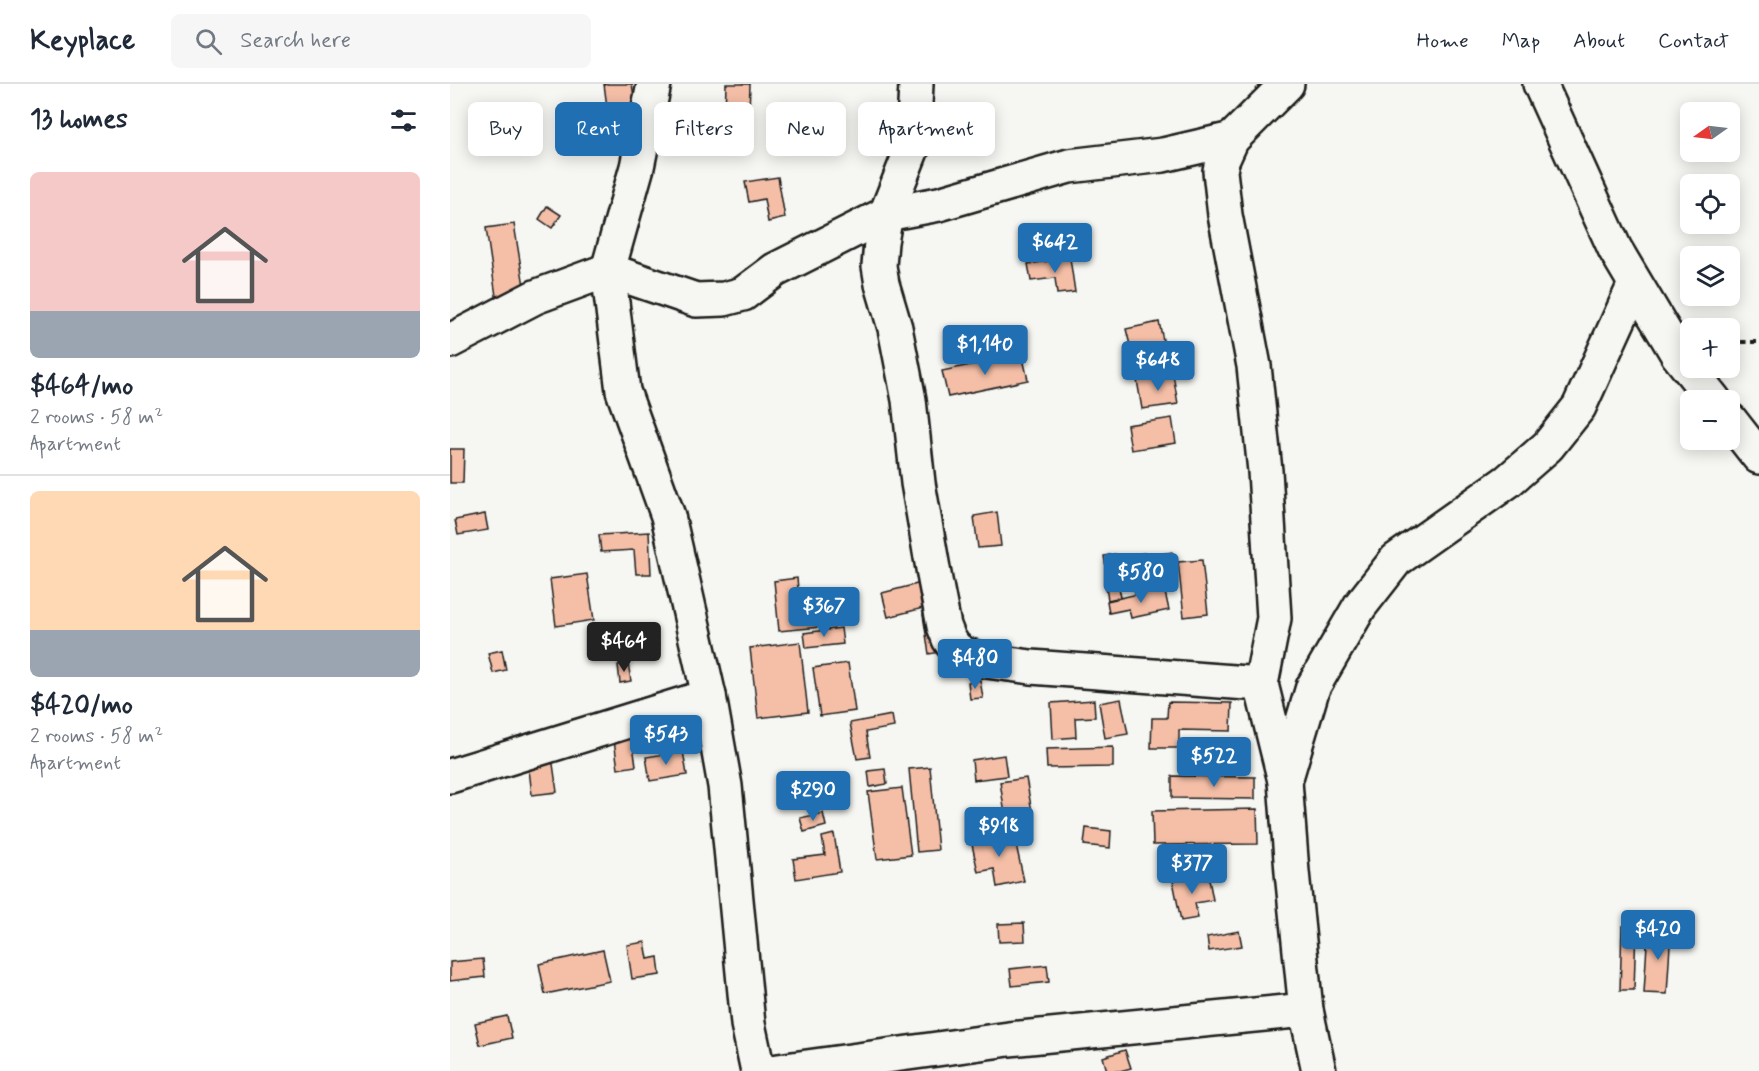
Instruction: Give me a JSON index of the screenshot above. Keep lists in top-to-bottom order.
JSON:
{
  "north": "left",
  "page": {
    "header": "Keyplace",
    "search": "Search here",
    "nav": [
      "Home",
      "Map",
      "About",
      "Contact"
    ],
    "heading": "13 homes",
    "map_buttons": ["+", "−"],
    "chip": [
      "Buy",
      "Rent",
      "Filters",
      "New",
      "Apartment"
    ],
    "list": [
      {
        "name": "$464/mo",
        "note": "2 rooms · 58 m² · Apartment"
      },
      {
        "name": "$420/mo",
        "note": "2 rooms · 58 m² · Apartment"
      }
    ],
    "price": [
      "$642",
      "$1,140",
      "$648",
      "$580",
      "$367",
      "$464",
      "$480",
      "$543",
      "$522",
      "$290",
      "$918",
      "$377",
      "$420"
    ]
  }
}
